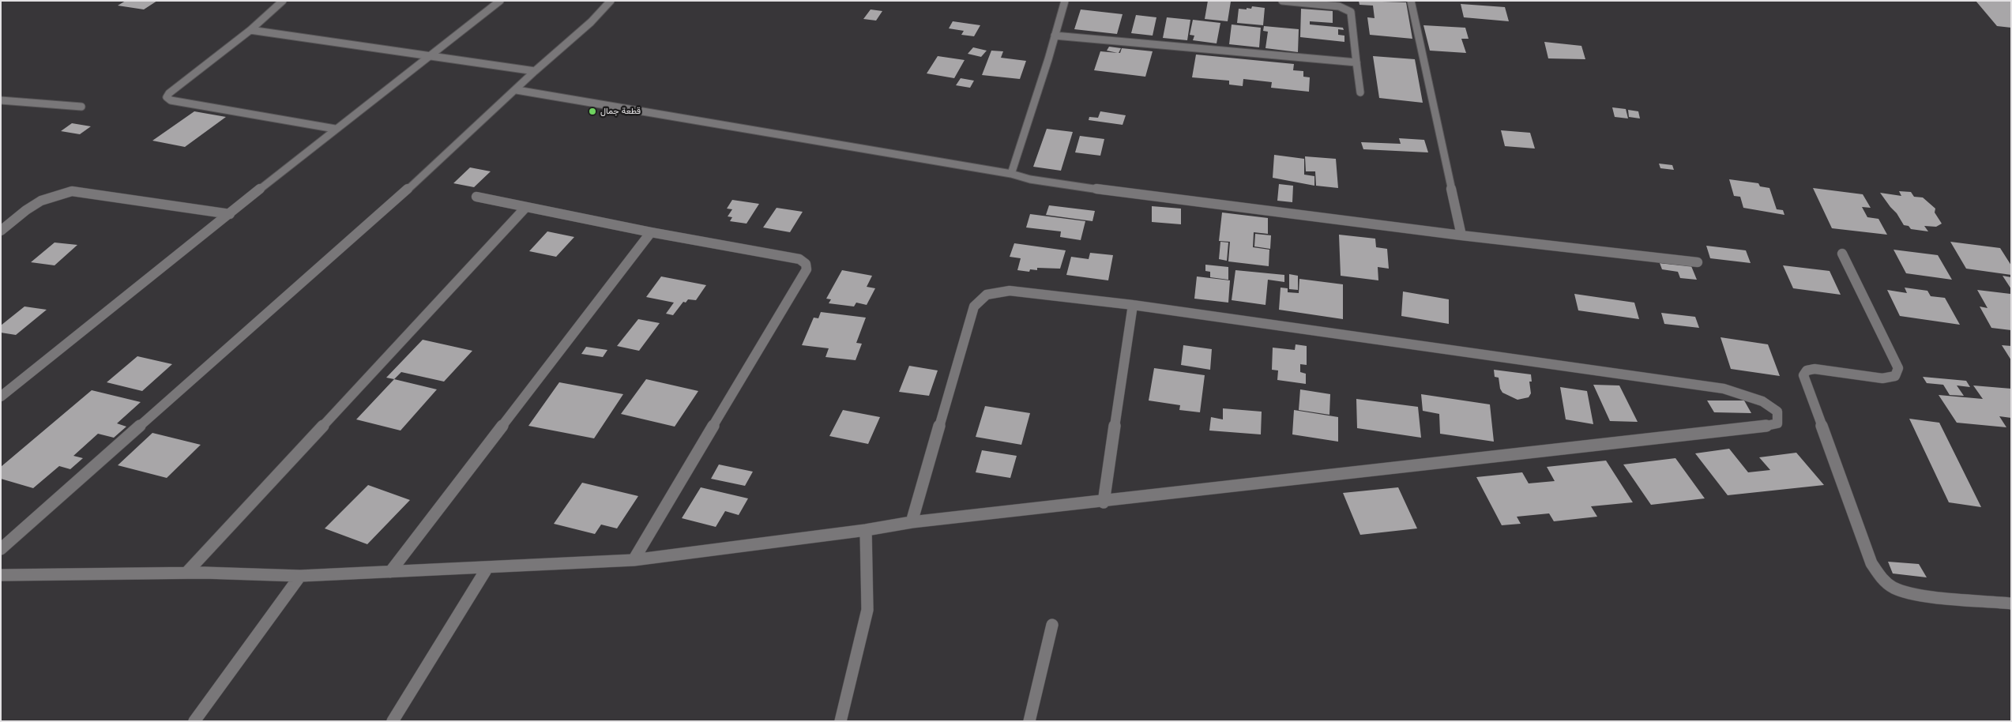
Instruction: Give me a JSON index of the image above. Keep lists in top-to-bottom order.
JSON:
{
  "places": ["قطعة جمال"]
}
